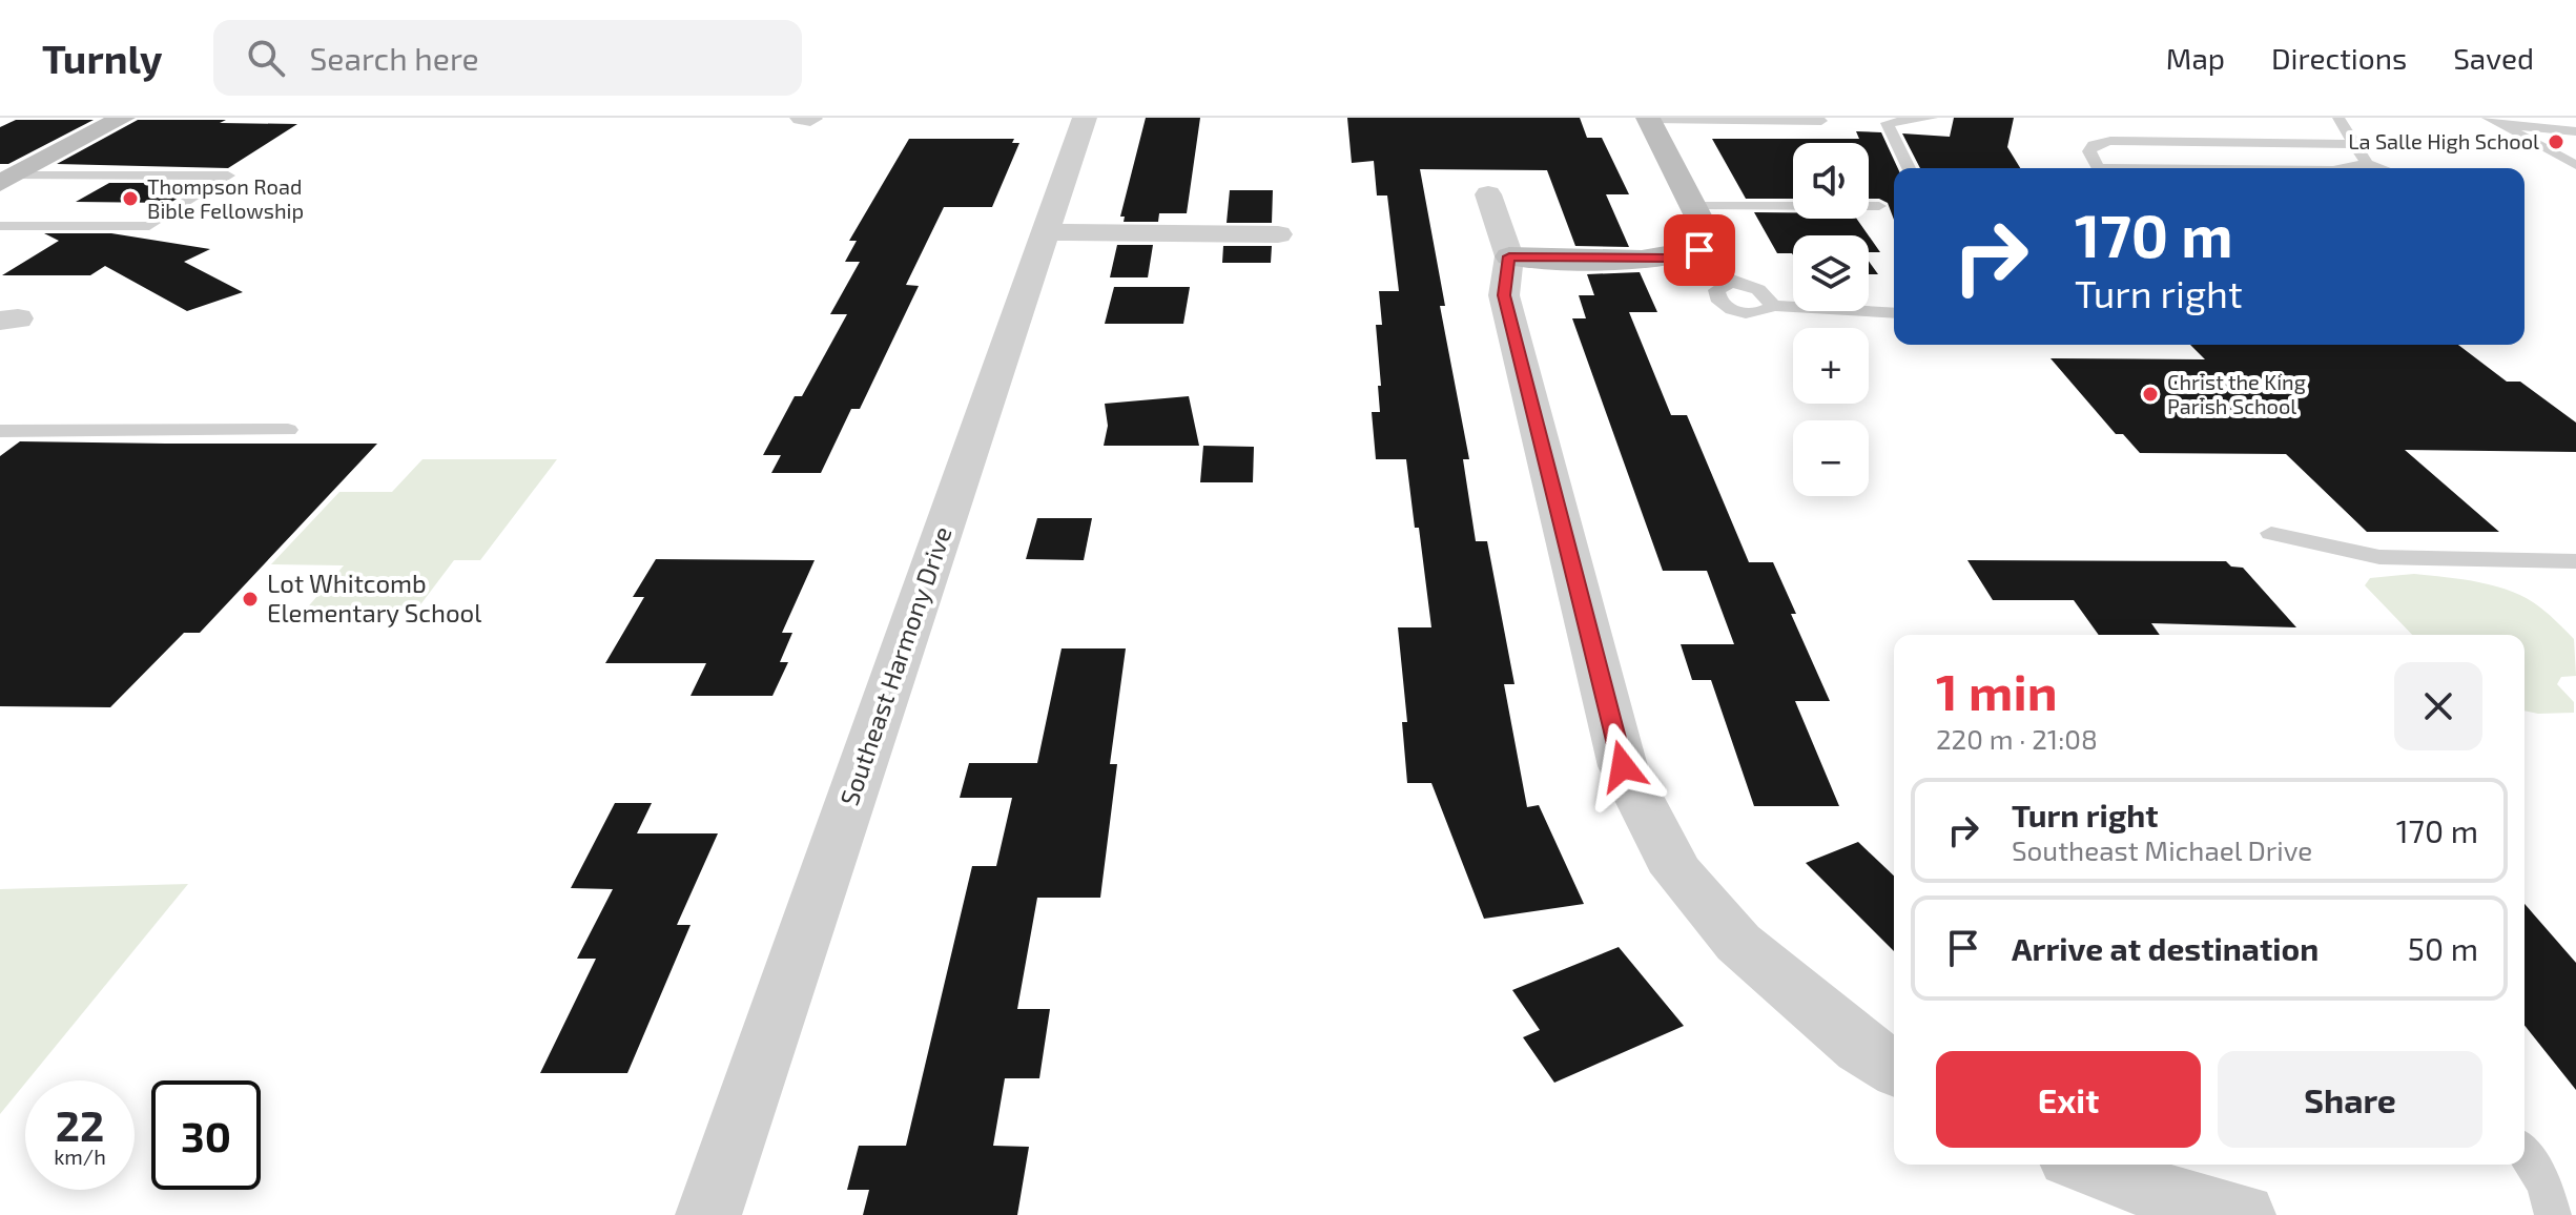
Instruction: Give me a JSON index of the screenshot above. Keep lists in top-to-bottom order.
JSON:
{
  "streets": {
    "street": ["Southeast Harmony Drive"]
  },
  "places": [
    "La Salle High School",
    "Thompson Road Bible Fellowship",
    "Christ the King Parish School",
    "Lot Whitcomb Elementary School"
  ],
  "page": {
    "header": "Turnly",
    "search": "Search here",
    "nav": ["Map", "Directions", "Saved"],
    "map_buttons": ["+", "−"],
    "turn": ["170 m", "Turn right"],
    "heading": ["1 min", "220 m · 21:08"],
    "list": [
      {
        "name": "Turn right",
        "note": "Southeast Michael Drive",
        "value": "170 m"
      },
      {
        "name": "Arrive at destination",
        "value": "50 m"
      }
    ],
    "buttons": ["Exit", "Share"],
    "speed": "22 km/h",
    "limit": "30"
  }
}
